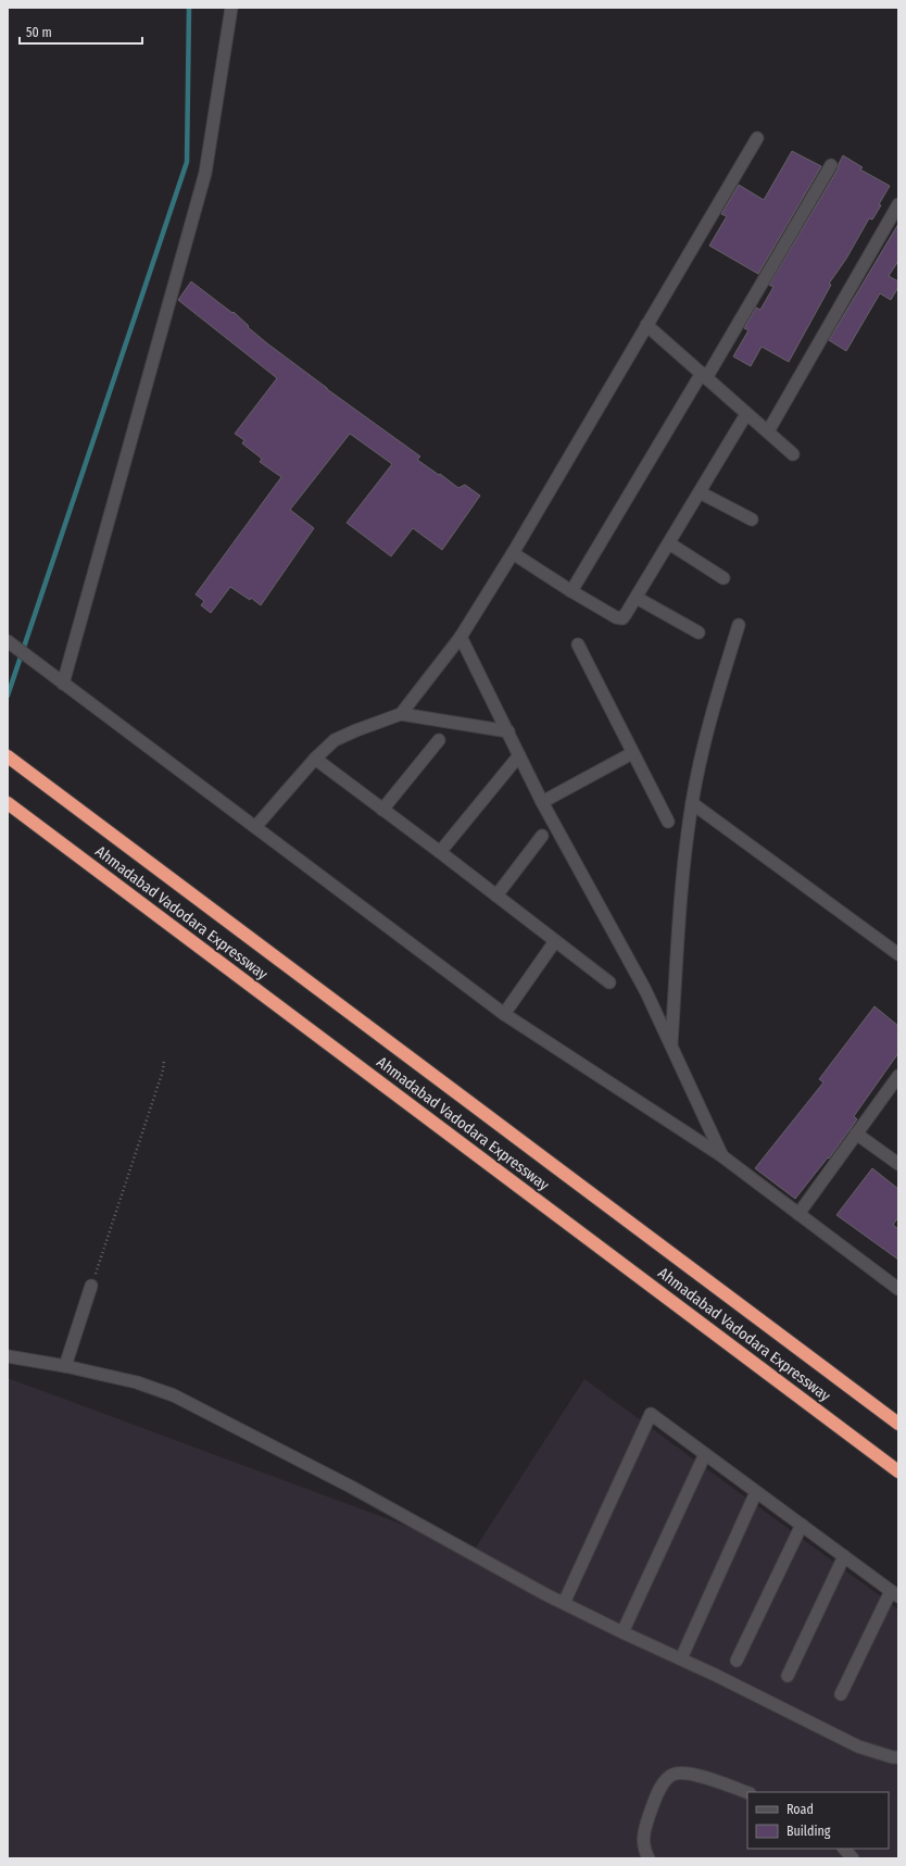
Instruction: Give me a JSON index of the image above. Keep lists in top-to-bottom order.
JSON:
{
  "streets": {
    "highway": ["Ahmadabad Vadodara Expressway"]
  },
  "legend": ["Road", "Building"],
  "scale_bar": "50 m"
}
